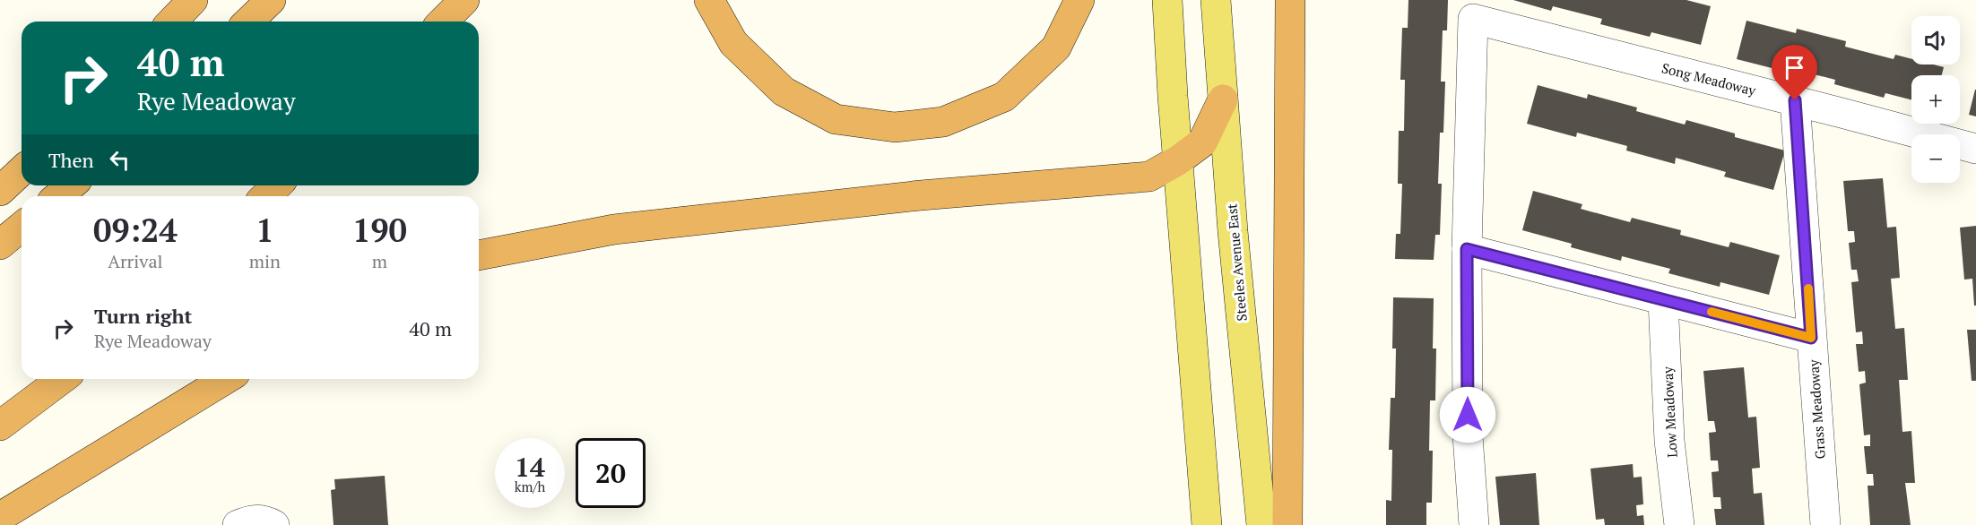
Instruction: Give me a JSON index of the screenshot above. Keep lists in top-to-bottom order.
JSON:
{
  "streets": {
    "main road": ["Steeles Avenue East"],
    "street": ["Song Meadoway", "Grass Meadoway", "Low Meadoway"]
  },
  "crossings": [
    ["Song Meadoway", "Grass Meadoway"]
  ],
  "page": {
    "map_buttons": ["+", "−"],
    "turn": ["40 m", "Rye Meadoway"],
    "then": "Then",
    "eta": [
      "09:24",
      "Arrival",
      "1",
      "min",
      "190",
      "m"
    ],
    "list": [
      {
        "name": "Turn right",
        "note": "Rye Meadoway",
        "value": "40 m"
      }
    ],
    "speed": "14 km/h",
    "limit": "20"
  }
}
